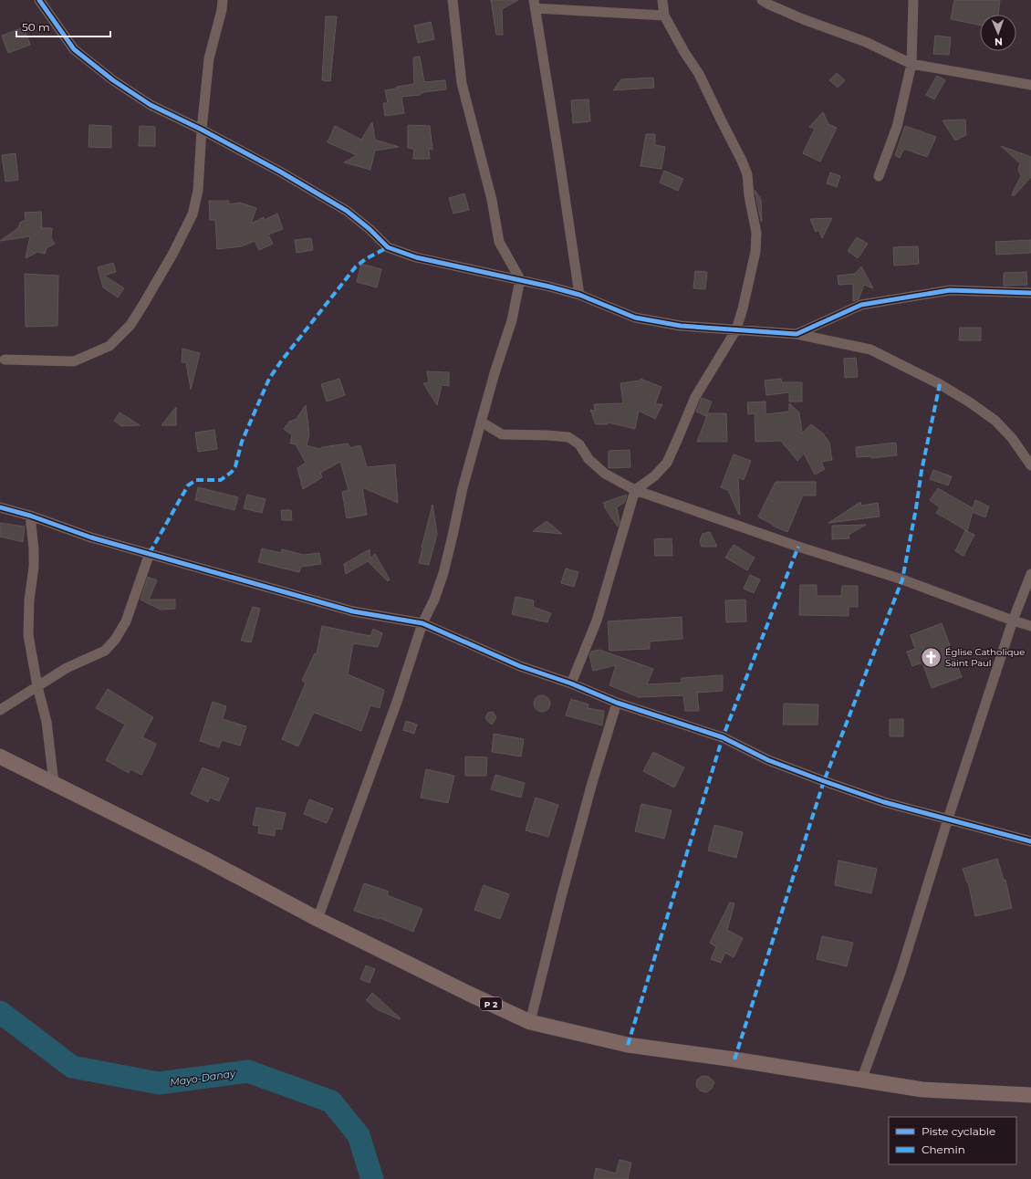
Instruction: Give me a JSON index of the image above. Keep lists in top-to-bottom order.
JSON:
{
  "streets": {
    "main road": ["P 2"]
  },
  "water": ["Mayo-Danay"],
  "places": {
    "church": ["Église Catholique Saint Paul"]
  },
  "legend": ["Piste cyclable", "Chemin"],
  "scale_bar": "50 m",
  "north": "bottom"
}
